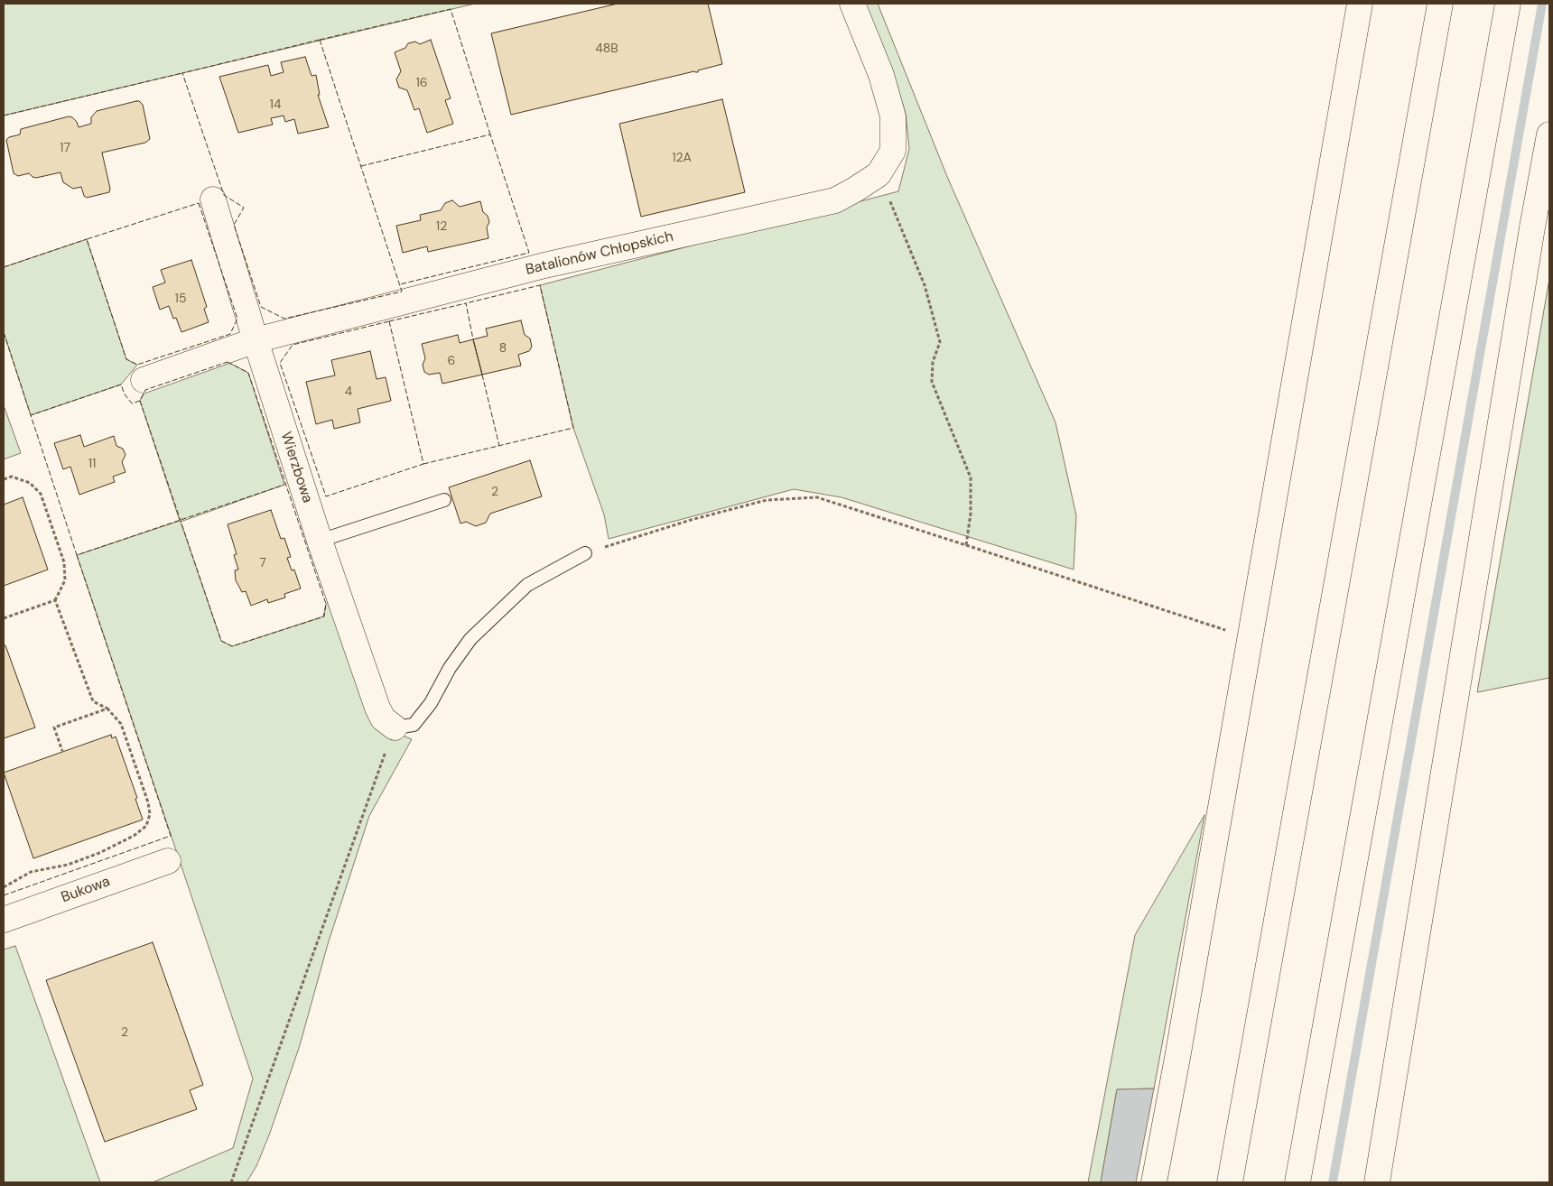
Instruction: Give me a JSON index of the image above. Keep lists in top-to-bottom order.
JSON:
{
  "streets": {
    "main road": ["Batalionów Chłopskich", "Wierzbowa", "Bukowa"]
  },
  "crossings": [
    ["Batalionów Chłopskich", "Wierzbowa"]
  ],
  "house_numbers": [
    "48B",
    "16",
    "14",
    "17",
    "12A",
    "12",
    "15",
    "8",
    "6",
    "4",
    "11",
    "2",
    "7",
    "2"
  ]
}
